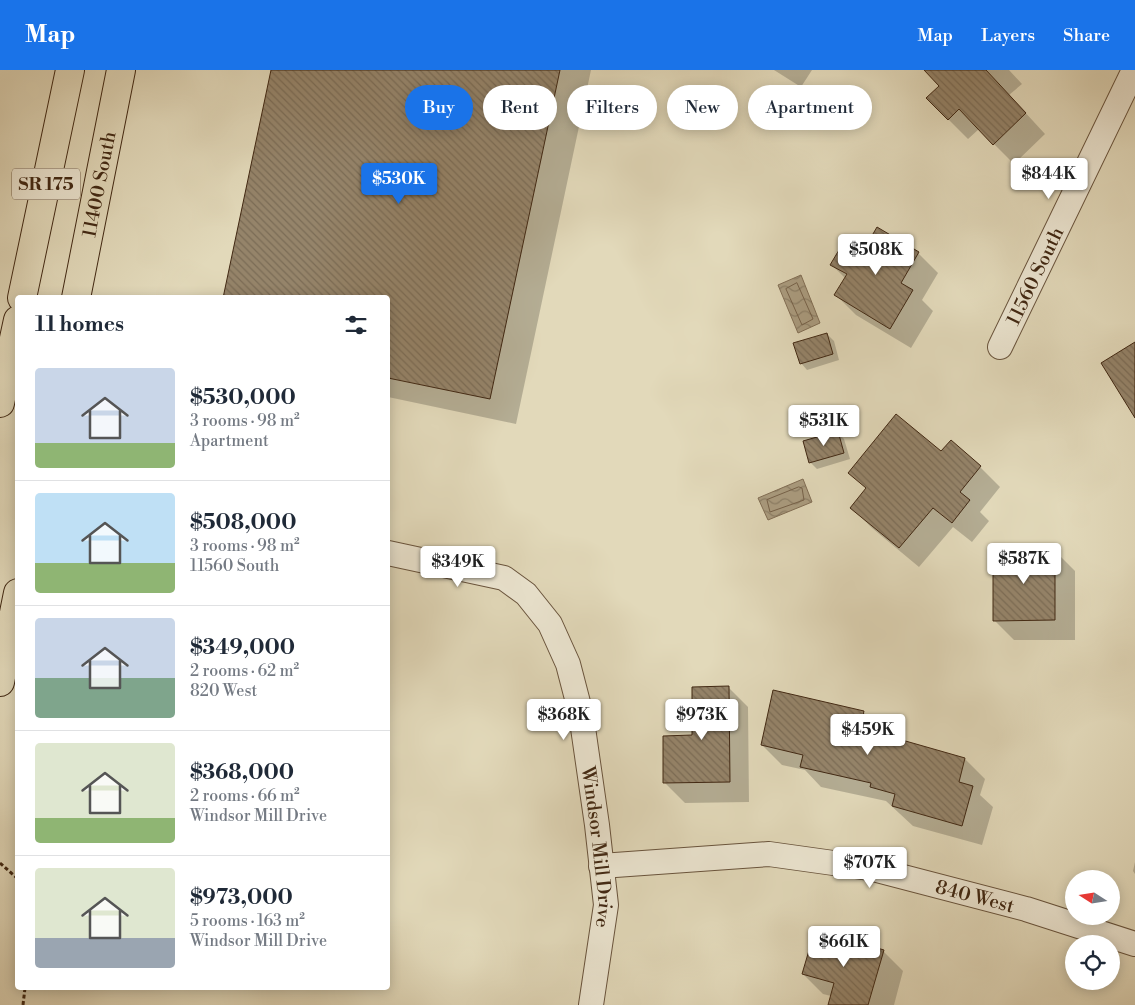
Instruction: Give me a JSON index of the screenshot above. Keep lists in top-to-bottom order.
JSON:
{
  "streets": {
    "main road": ["SR 175", "11400 South"],
    "street": ["11560 South", "Windsor Mill Drive", "840 West"]
  },
  "crossings": [
    ["Windsor Mill Drive", "840 West"]
  ],
  "north": "left",
  "page": {
    "header": "Map",
    "nav": ["Map", "Layers", "Share"],
    "chip": [
      "Buy",
      "Rent",
      "Filters",
      "New",
      "Apartment"
    ],
    "price": [
      "$844K",
      "$530K",
      "$508K",
      "$531K",
      "$587K",
      "$349K",
      "$368K",
      "$973K",
      "$459K",
      "$707K",
      "$661K"
    ],
    "heading": "11 homes",
    "list": [
      {
        "name": "$530,000",
        "note": "3 rooms · 98 m² · Apartment"
      },
      {
        "name": "$508,000",
        "note": "3 rooms · 98 m² · 11560 South"
      },
      {
        "name": "$349,000",
        "note": "2 rooms · 62 m² · 820 West"
      },
      {
        "name": "$368,000",
        "note": "2 rooms · 66 m² · Windsor Mill Drive"
      },
      {
        "name": "$973,000",
        "note": "5 rooms · 163 m² · Windsor Mill Drive"
      }
    ]
  }
}
